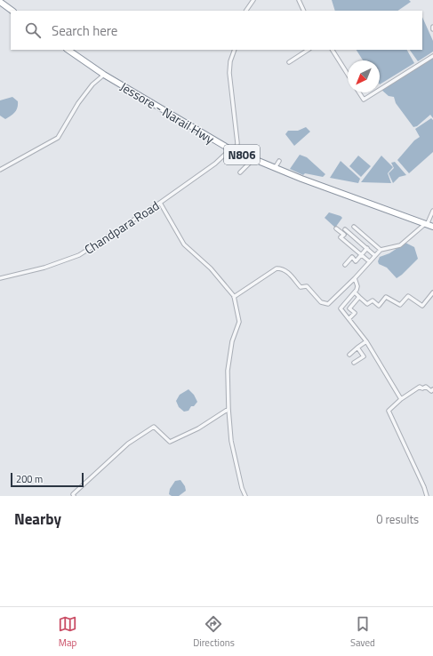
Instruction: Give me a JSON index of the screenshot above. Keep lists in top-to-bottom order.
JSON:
{
  "streets": {
    "highway": ["Jessore - Narail Hwy", "N806"],
    "street": ["Chandpara Road"]
  },
  "crossings": [
    ["Jessore - Narail Hwy", "Chandpara Road"]
  ],
  "scale_bar": "200 m",
  "north": "bottom left",
  "page": {
    "search": "Search here",
    "scale": "200 m",
    "heading": ["Nearby", "0 results"],
    "nav": ["Map", "Directions", "Saved"]
  }
}
